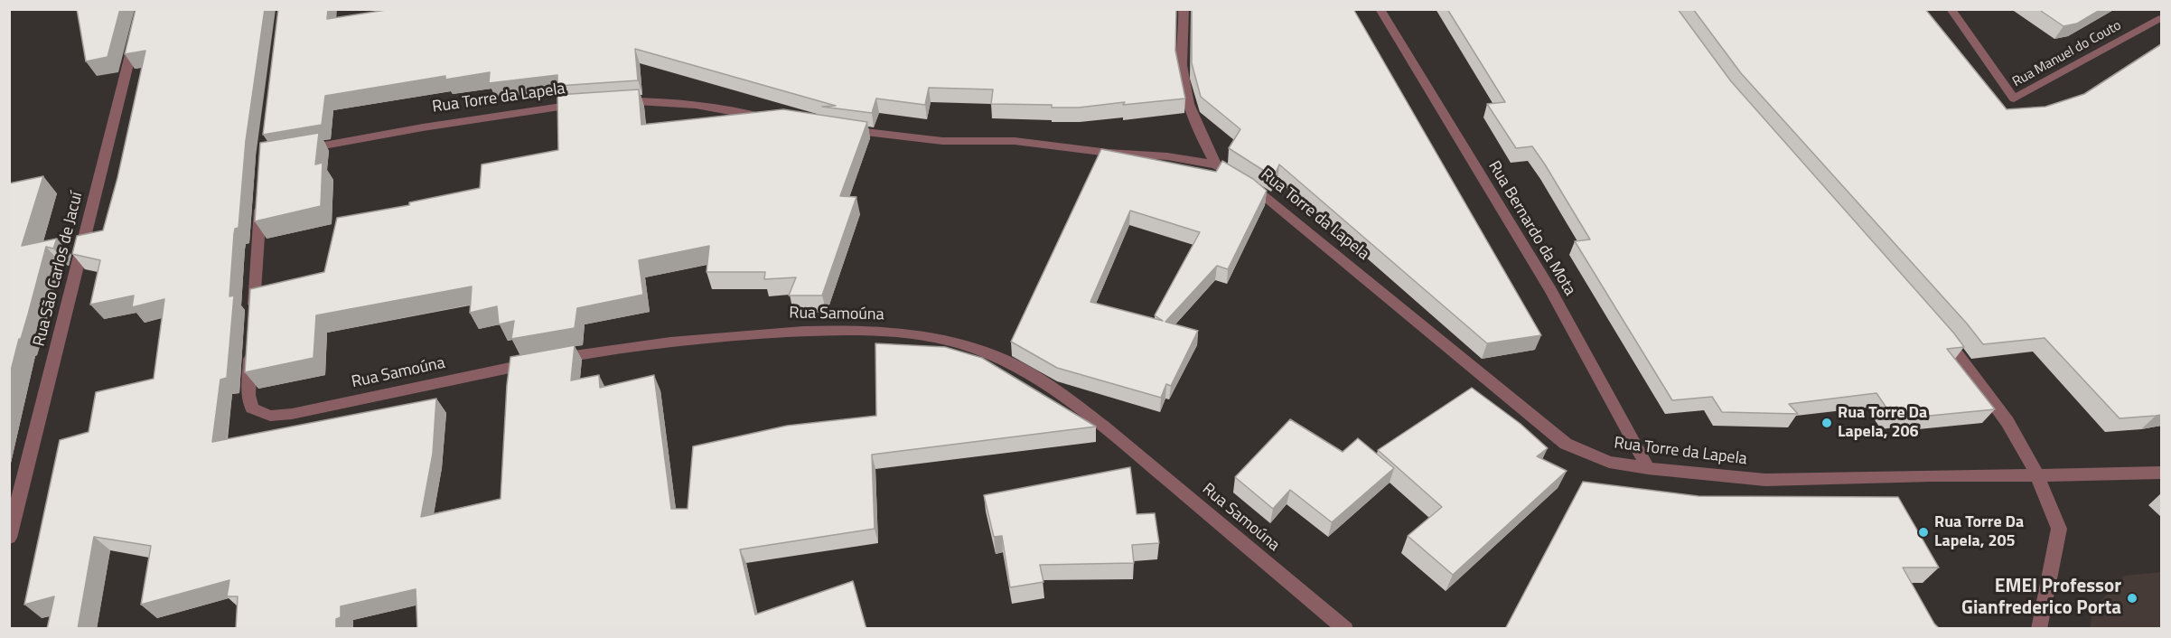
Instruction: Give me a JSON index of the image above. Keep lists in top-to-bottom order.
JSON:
{
  "streets": {
    "street": [
      "Rua Manuel do Couto",
      "Rua Torre da Lapela",
      "Rua Bernardo da Mota",
      "Rua São Carlos de Jacuí",
      "Rua Samoúna"
    ]
  },
  "crossings": [
    ["Rua Torre da Lapela", "Rua Bernardo da Mota"]
  ],
  "places": ["Rua Torre Da Lapela, 206", "Rua Torre Da Lapela, 205", "EMEI Professor Gianfrederico Porta"]
}
